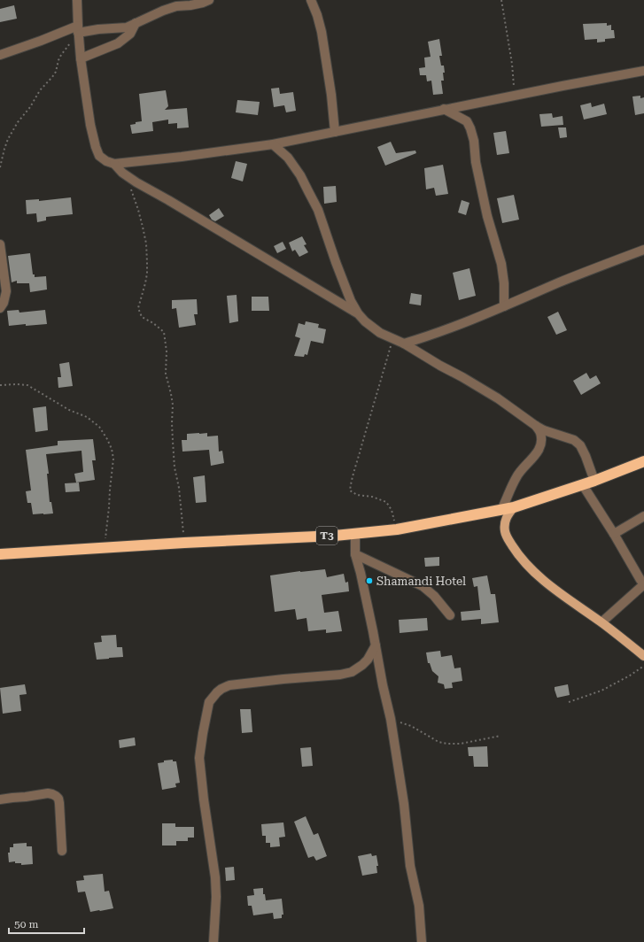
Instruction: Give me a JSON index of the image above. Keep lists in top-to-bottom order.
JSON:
{
  "streets": {
    "highway": ["T3"]
  },
  "places": ["Shamandi Hotel"],
  "scale_bar": "50 m"
}
